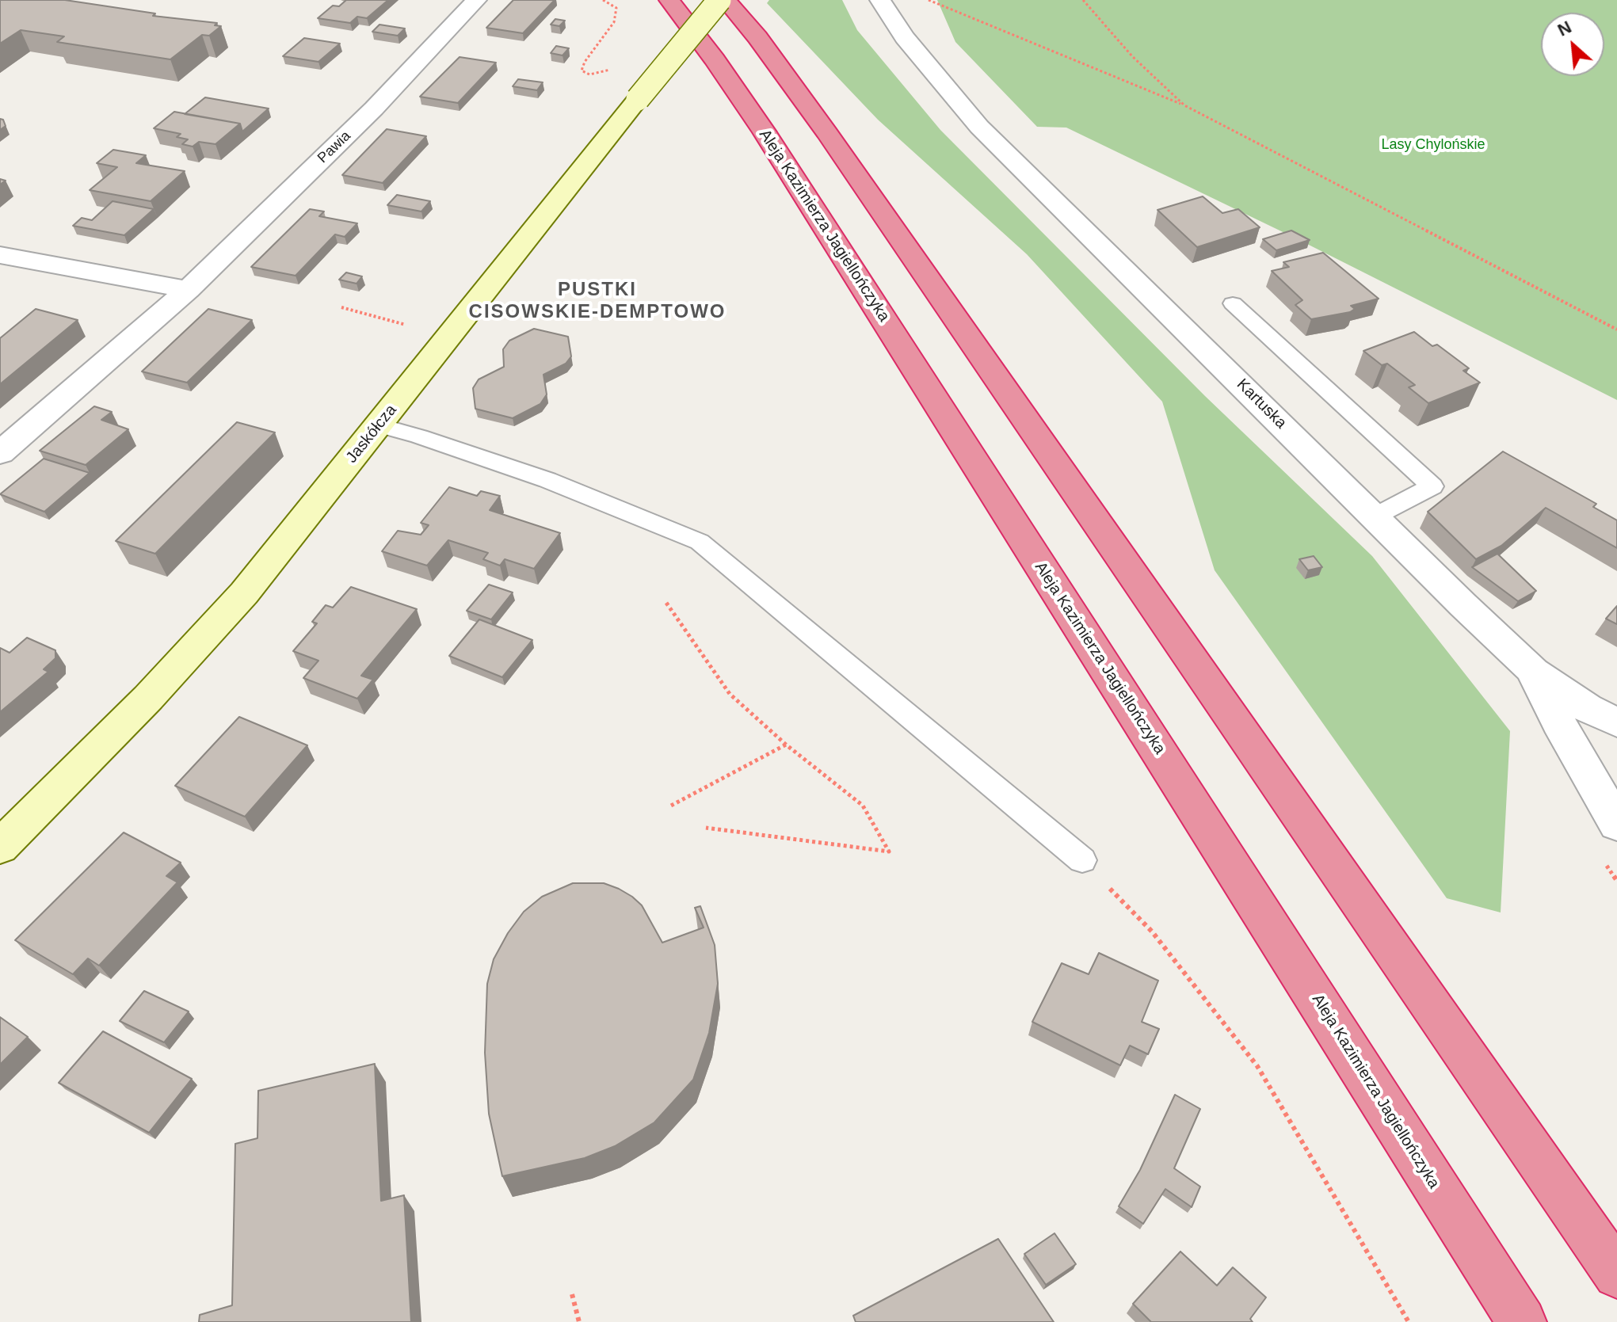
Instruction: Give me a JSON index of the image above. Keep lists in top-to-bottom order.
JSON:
{
  "streets": {
    "highway": ["Aleja Kazimierza Jagiellończyka"],
    "street": ["Pawia", "Kartuska", "Jaskółcza"]
  },
  "districts": ["PUSTKI CISOWSKIE-DEMPTOWO"],
  "parks": ["Lasy Chylońskie"],
  "north": "top left"
}
